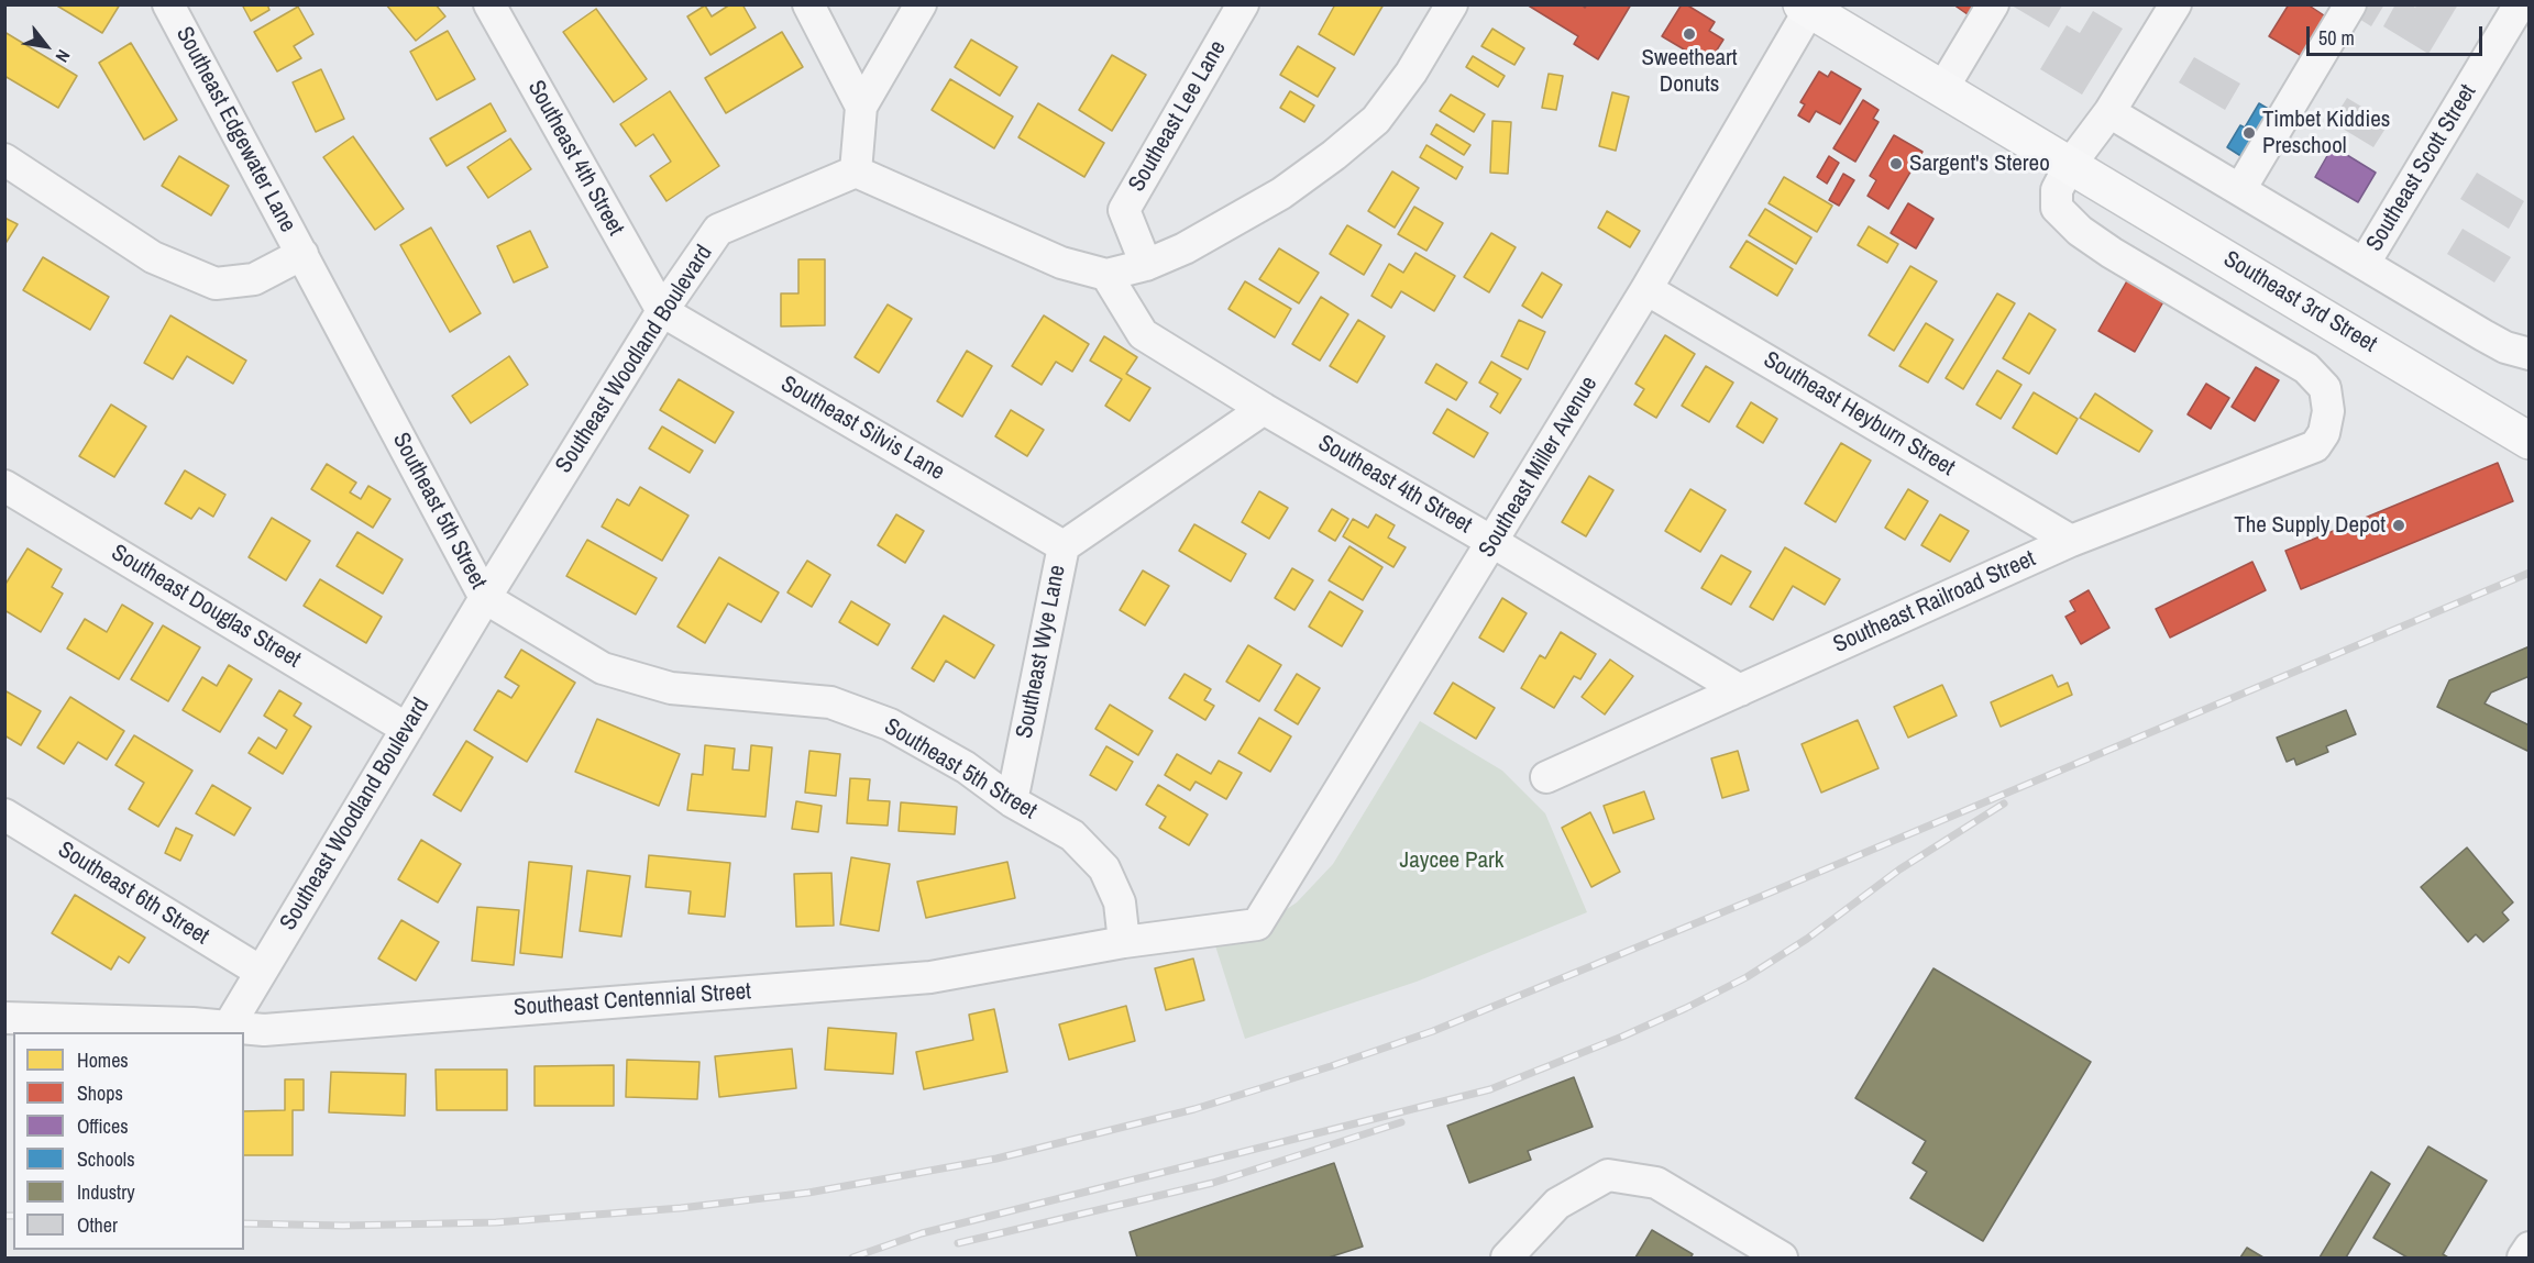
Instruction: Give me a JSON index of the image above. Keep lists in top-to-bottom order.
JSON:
{
  "streets": {
    "main road": ["Southeast 3rd Street"],
    "street": [
      "Southeast Lee Lane",
      "Southeast Edgewater Lane",
      "Southeast 4th Street",
      "Southeast Scott Street",
      "Southeast Woodland Boulevard",
      "Southeast Heyburn Street",
      "Southeast Silvis Lane",
      "Southeast Miller Avenue",
      "Southeast 5th Street",
      "Southeast Railroad Street",
      "Southeast Douglas Street",
      "Southeast Wye Lane",
      "Southeast 6th Street",
      "Southeast Centennial Street"
    ]
  },
  "crossings": [
    ["Southeast Edgewater Lane", "Southeast 5th Street"],
    ["Southeast 4th Street", "Southeast Woodland Boulevard"],
    ["Southeast 4th Street", "Southeast Silvis Lane"],
    ["Southeast 4th Street", "Southeast Miller Avenue"],
    ["Southeast 4th Street", "Southeast Railroad Street"],
    ["Southeast 4th Street", "Southeast Wye Lane"],
    ["Southeast 3rd Street", "Southeast Miller Avenue"],
    ["Southeast 3rd Street", "Southeast Railroad Street"],
    ["Southeast Woodland Boulevard", "Southeast Silvis Lane"],
    ["Southeast Woodland Boulevard", "Southeast 5th Street"],
    ["Southeast Woodland Boulevard", "Southeast Douglas Street"],
    ["Southeast Woodland Boulevard", "Southeast 6th Street"],
    ["Southeast Woodland Boulevard", "Southeast Centennial Street"],
    ["Southeast Heyburn Street", "Southeast Miller Avenue"],
    ["Southeast Heyburn Street", "Southeast Railroad Street"],
    ["Southeast Silvis Lane", "Southeast Wye Lane"],
    ["Southeast Miller Avenue", "Southeast Centennial Street"],
    ["Southeast 5th Street", "Southeast Wye Lane"],
    ["Southeast 5th Street", "Southeast Centennial Street"]
  ],
  "parks": ["Jaycee Park"],
  "places": [
    "Sweetheart Donuts",
    "Timbet Kiddies Preschool",
    "Sargent's Stereo",
    "The Supply Depot"
  ],
  "legend": [
    "Homes",
    "Shops",
    "Offices",
    "Schools",
    "Industry",
    "Other"
  ],
  "scale_bar": "50 m",
  "north": "bottom right"
}
